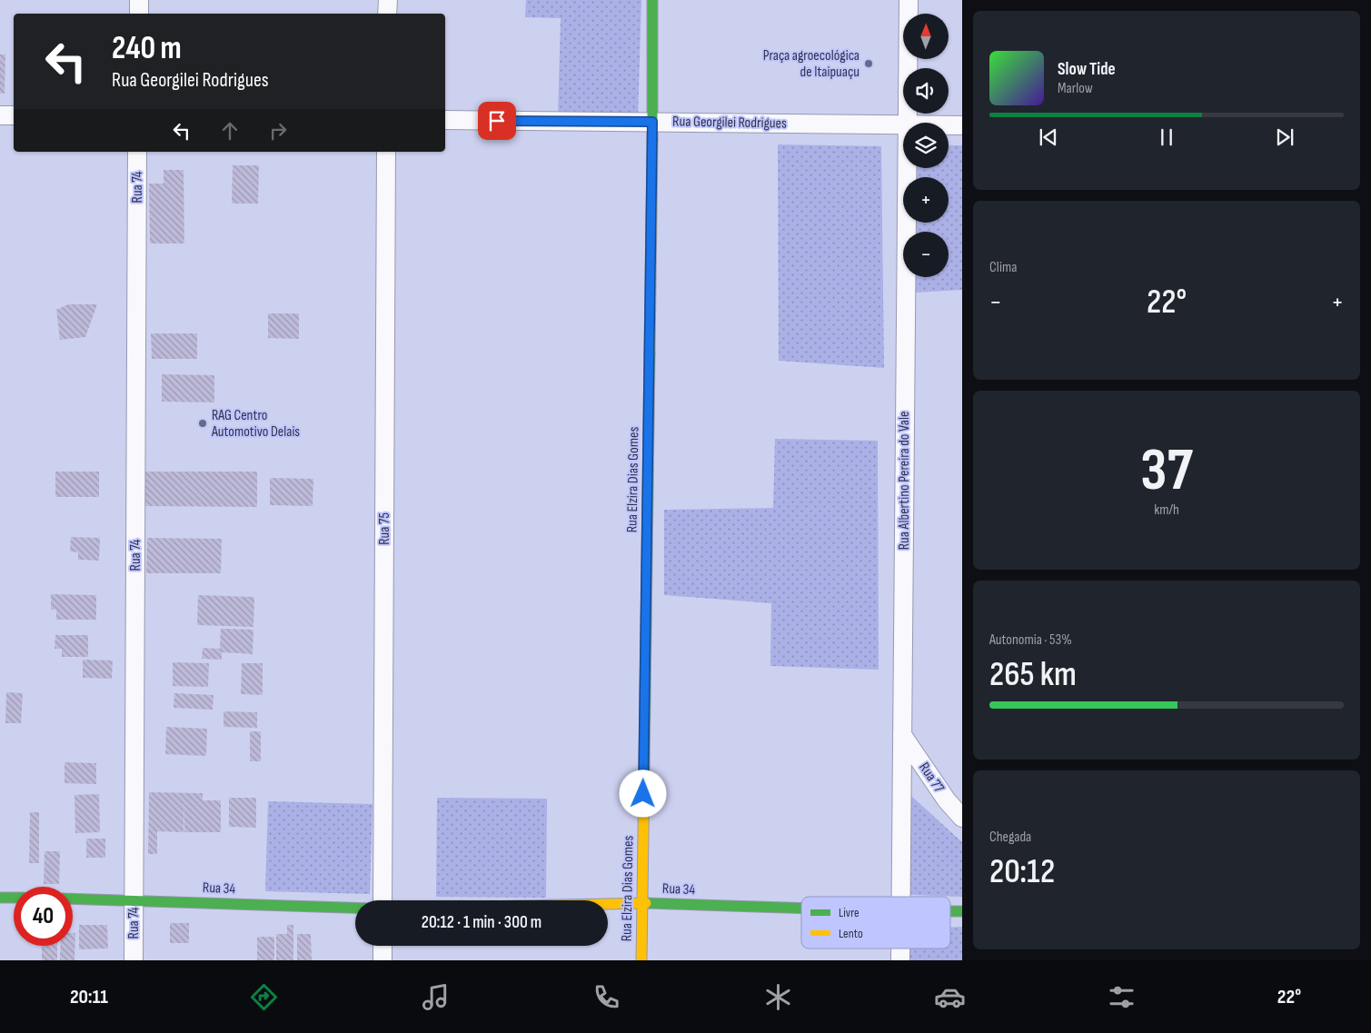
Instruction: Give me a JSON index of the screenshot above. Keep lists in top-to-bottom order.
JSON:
{
  "streets": {
    "street": [
      "Rua Georgilei Rodrigues",
      "Rua 74",
      "Rua Elzira Dias Gomes",
      "Rua Albertino Pereira do Vale",
      "Rua 75",
      "Rua 77",
      "Rua 34"
    ]
  },
  "crossings": [
    ["Rua Georgilei Rodrigues", "Rua Elzira Dias Gomes"],
    ["Rua 74", "Rua 34"],
    ["Rua Elzira Dias Gomes", "Rua 34"],
    ["Rua Albertino Pereira do Vale", "Rua 77"]
  ],
  "places": ["Praça agroecológica de Itaipuaçu", "RAG Centro Automotivo Delais"],
  "legend": ["Livre", "Lento"],
  "north": "top",
  "page": {
    "map_buttons": ["+", "−"],
    "turn": ["240 m", "Rua Georgilei Rodrigues"],
    "song": ["Slow Tide", "Marlow"],
    "tile": [
      "Clima",
      ["37", "km/h"],
      ["Autonomia · 53%", "265 km"],
      ["Chegada", "20:12"]
    ],
    "heat": ["−", "22°", "+"],
    "limit": "40",
    "trip": "20:12 · 1 min · 300 m",
    "tabs": ["20:11", "22°"]
  }
}
